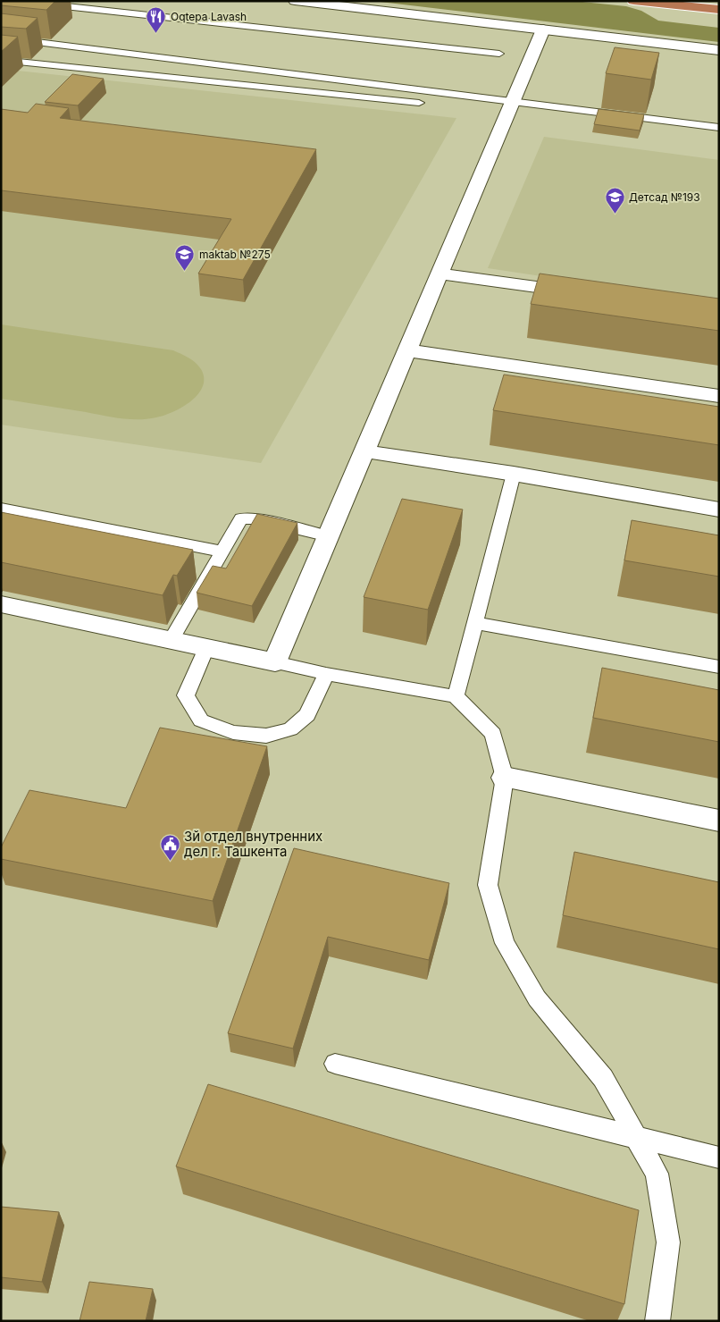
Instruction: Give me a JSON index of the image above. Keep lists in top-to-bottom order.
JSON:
{
  "places": {
    "restaurant": ["Oqtepa Lavash"],
    "school or university": ["Детсад №193", "maktab №275"],
    "public building": ["3й отдел внутренних дел г. Ташкента"]
  }
}
